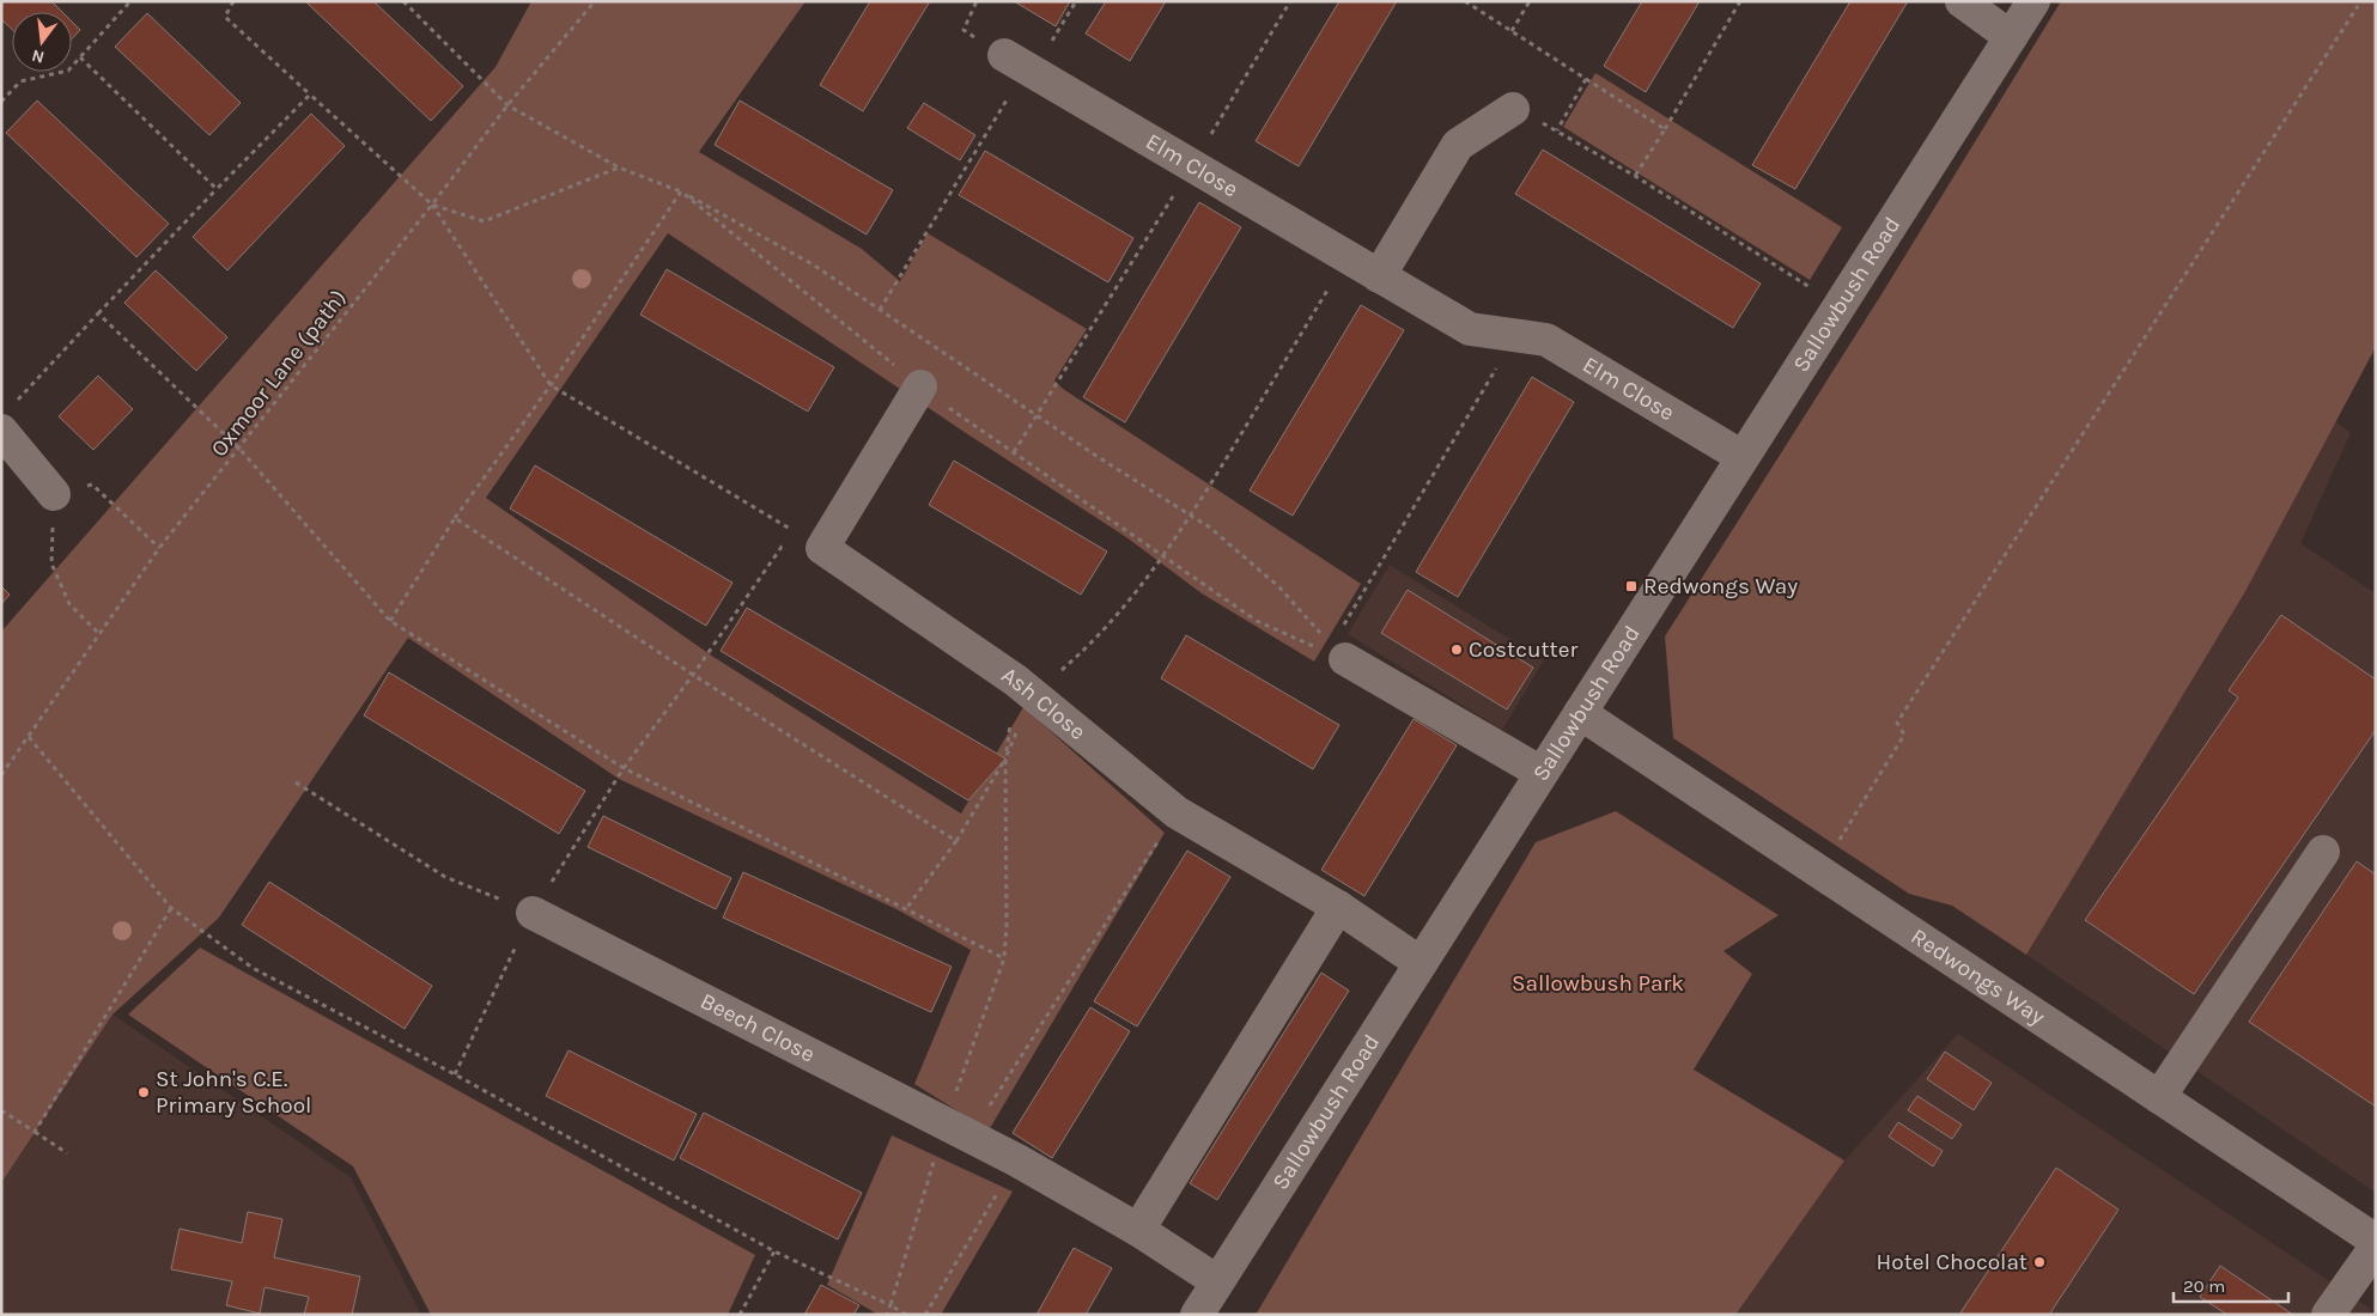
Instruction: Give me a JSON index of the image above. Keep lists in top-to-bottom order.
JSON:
{
  "streets": {
    "street": [
      "Elm Close",
      "Sallowbush Road",
      "Ash Close",
      "Redwongs Way",
      "Beech Close"
    ],
    "path": ["Oxmoor Lane (path)"]
  },
  "crossings": [
    ["Elm Close", "Sallowbush Road"],
    ["Sallowbush Road", "Ash Close"],
    ["Sallowbush Road", "Redwongs Way"],
    ["Sallowbush Road", "Beech Close"]
  ],
  "parks": ["Sallowbush Park"],
  "places": {
    "transit": ["Redwongs Way"],
    "other": ["Costcutter", "St John's C.E. Primary School", "Hotel Chocolat"]
  },
  "scale_bar": "20 m",
  "north": "bottom"
}
